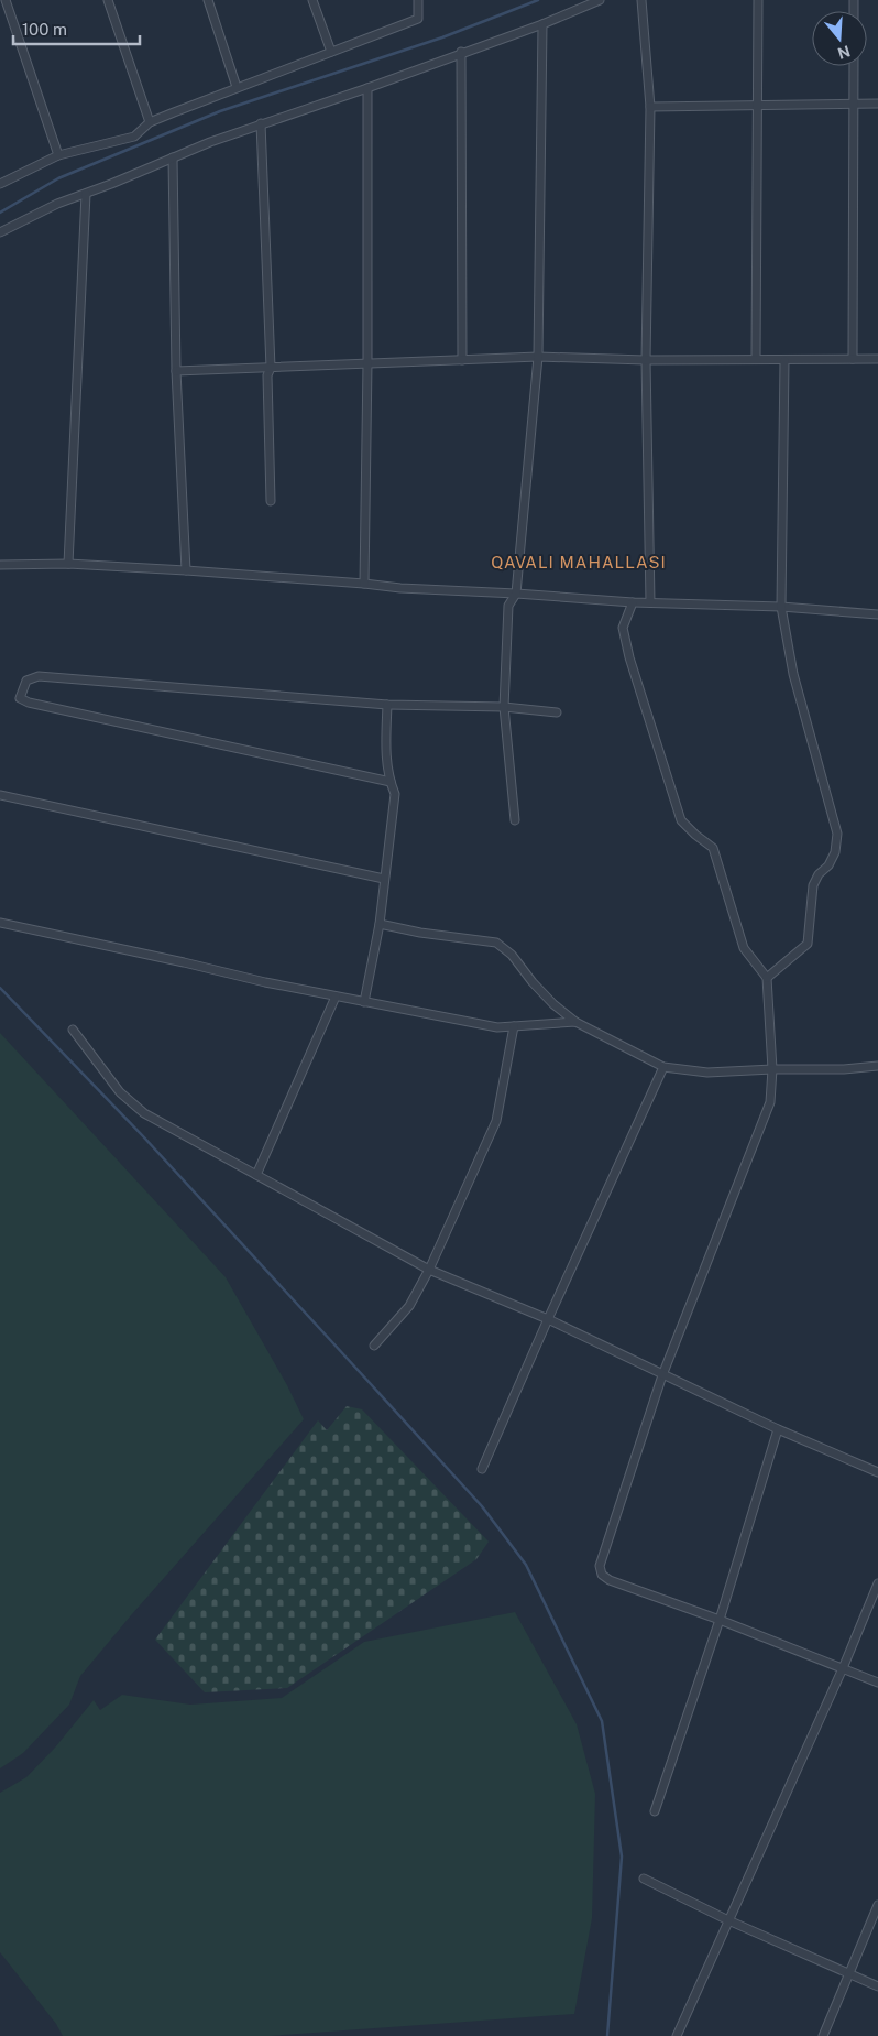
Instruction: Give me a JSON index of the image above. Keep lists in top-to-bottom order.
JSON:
{
  "districts": ["QAVALI MAHALLASI"],
  "scale_bar": "100 m",
  "north": "bottom"
}
